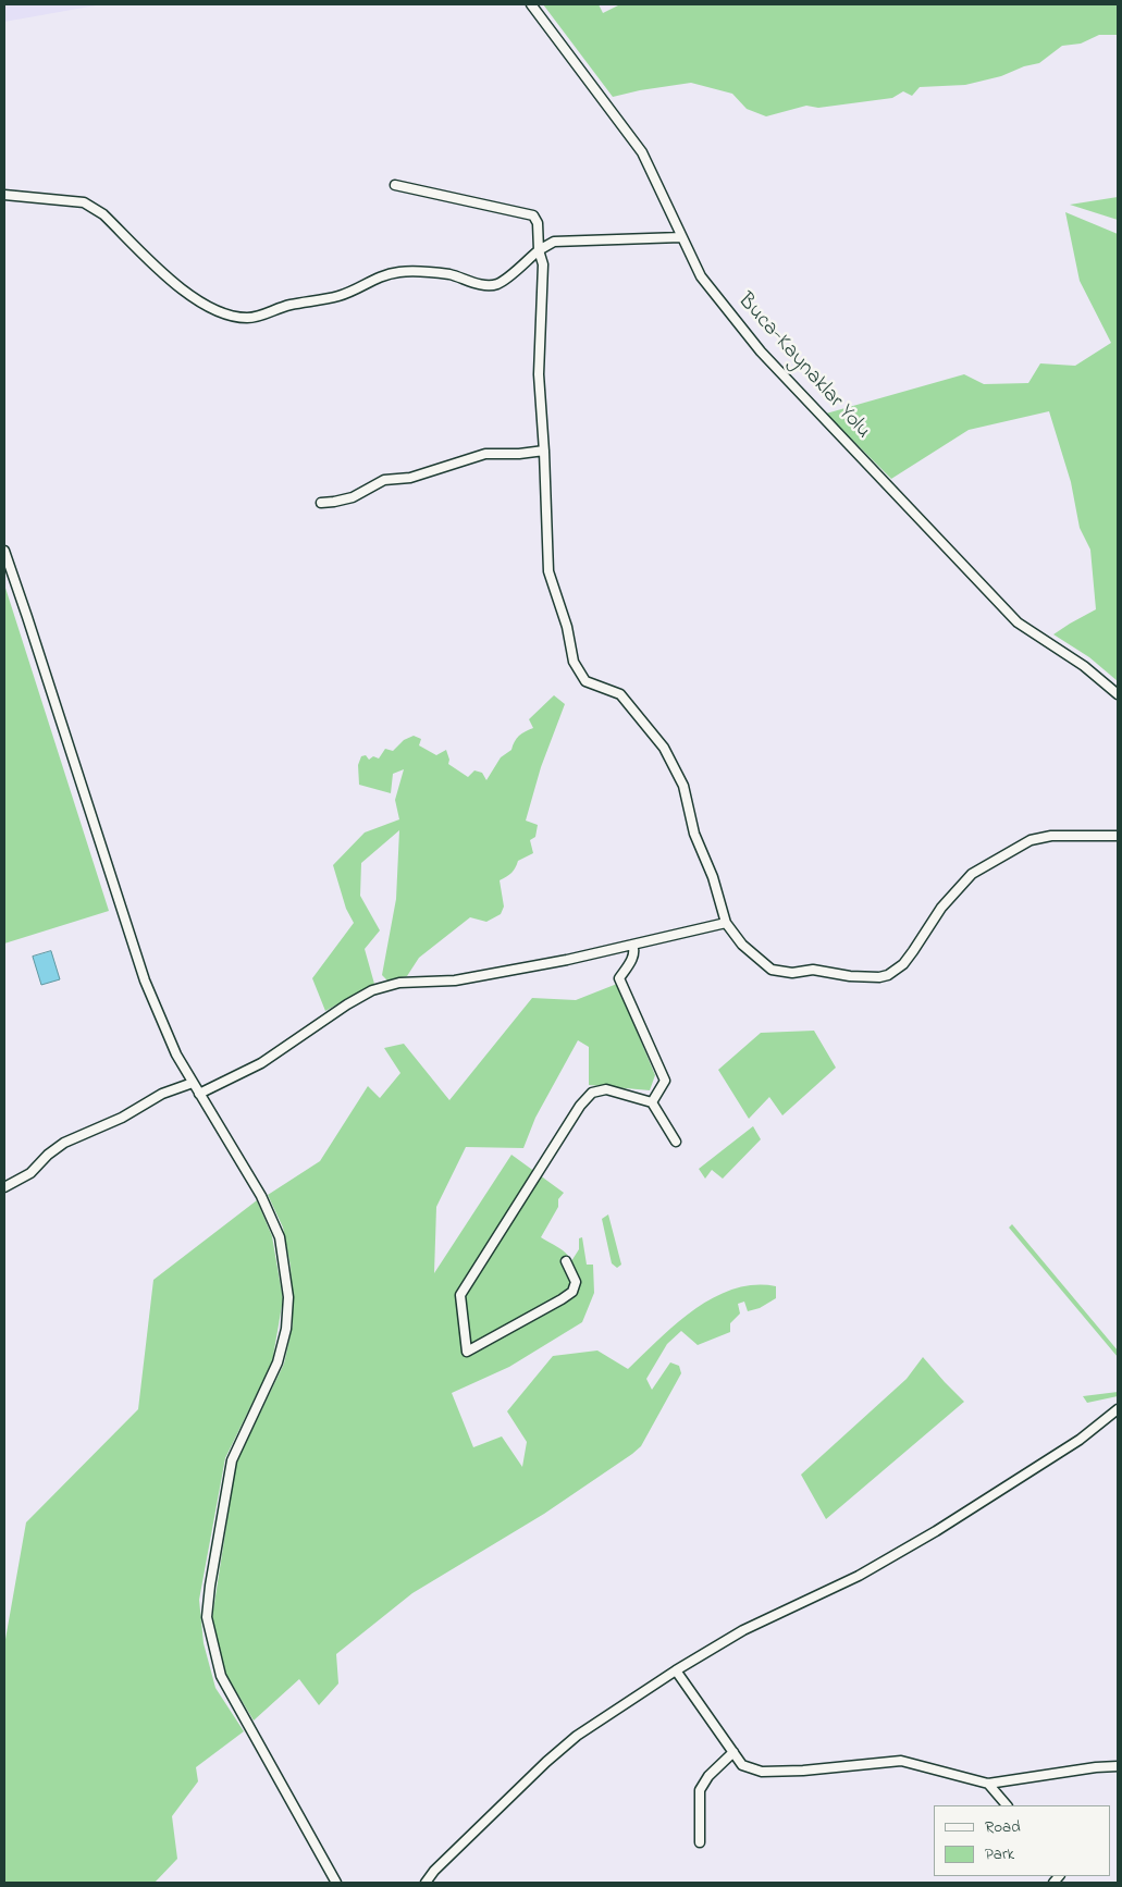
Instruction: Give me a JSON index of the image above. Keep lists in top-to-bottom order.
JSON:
{
  "streets": {
    "street": ["Buca-Kaynaklar Yolu"]
  },
  "legend": ["Road", "Park"]
}
